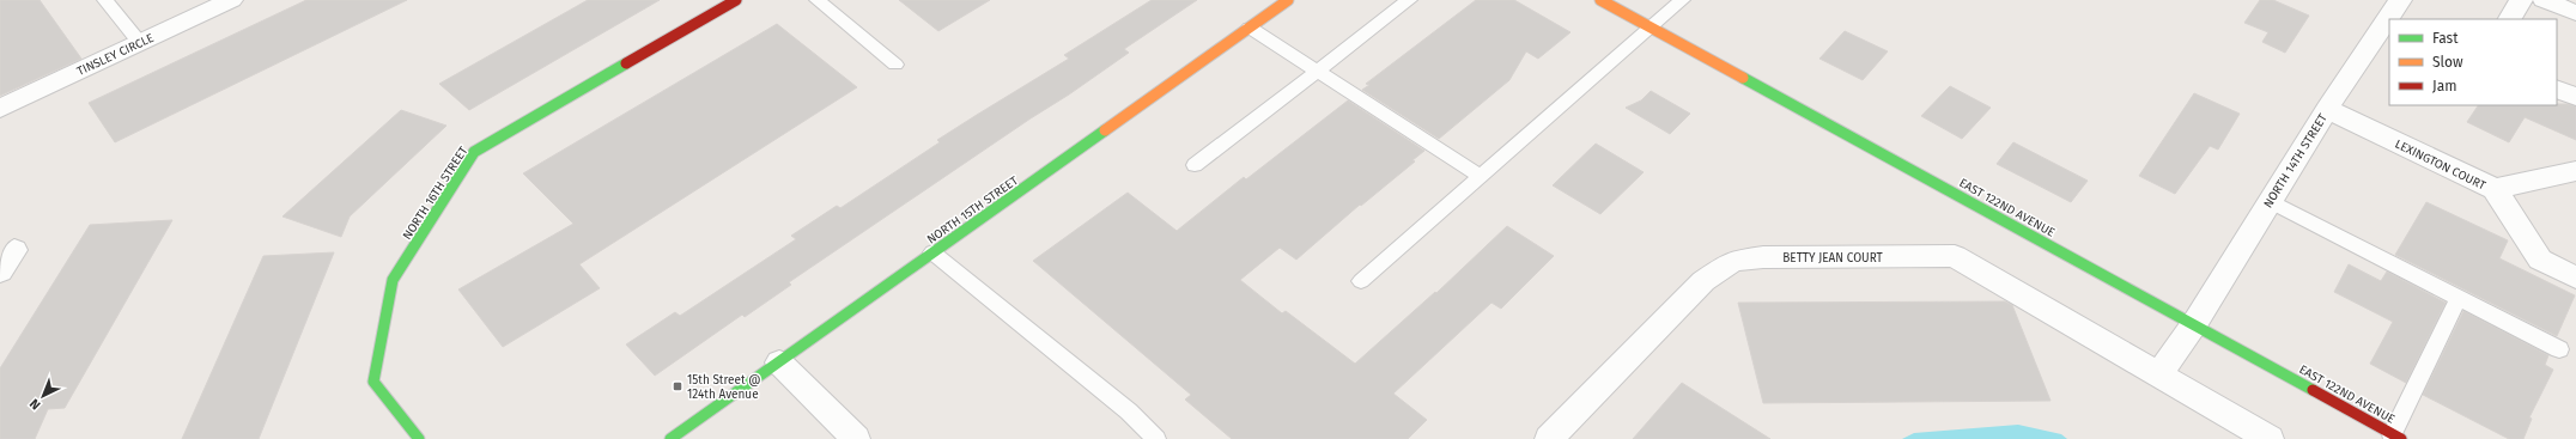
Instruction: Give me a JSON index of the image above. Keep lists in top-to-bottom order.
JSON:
{
  "streets": {
    "street": [
      "TINSLEY CIRCLE",
      "NORTH 14TH STREET",
      "LEXINGTON COURT",
      "NORTH 16TH STREET",
      "EAST 122ND AVENUE",
      "NORTH 15TH STREET",
      "BETTY JEAN COURT"
    ]
  },
  "crossings": [
    ["NORTH 14TH STREET", "LEXINGTON COURT"],
    ["NORTH 14TH STREET", "EAST 122ND AVENUE"]
  ],
  "places": {
    "transit": ["15th Street @ 124th Avenue"]
  },
  "legend": ["Fast", "Slow", "Jam"],
  "north": "bottom left"
}
